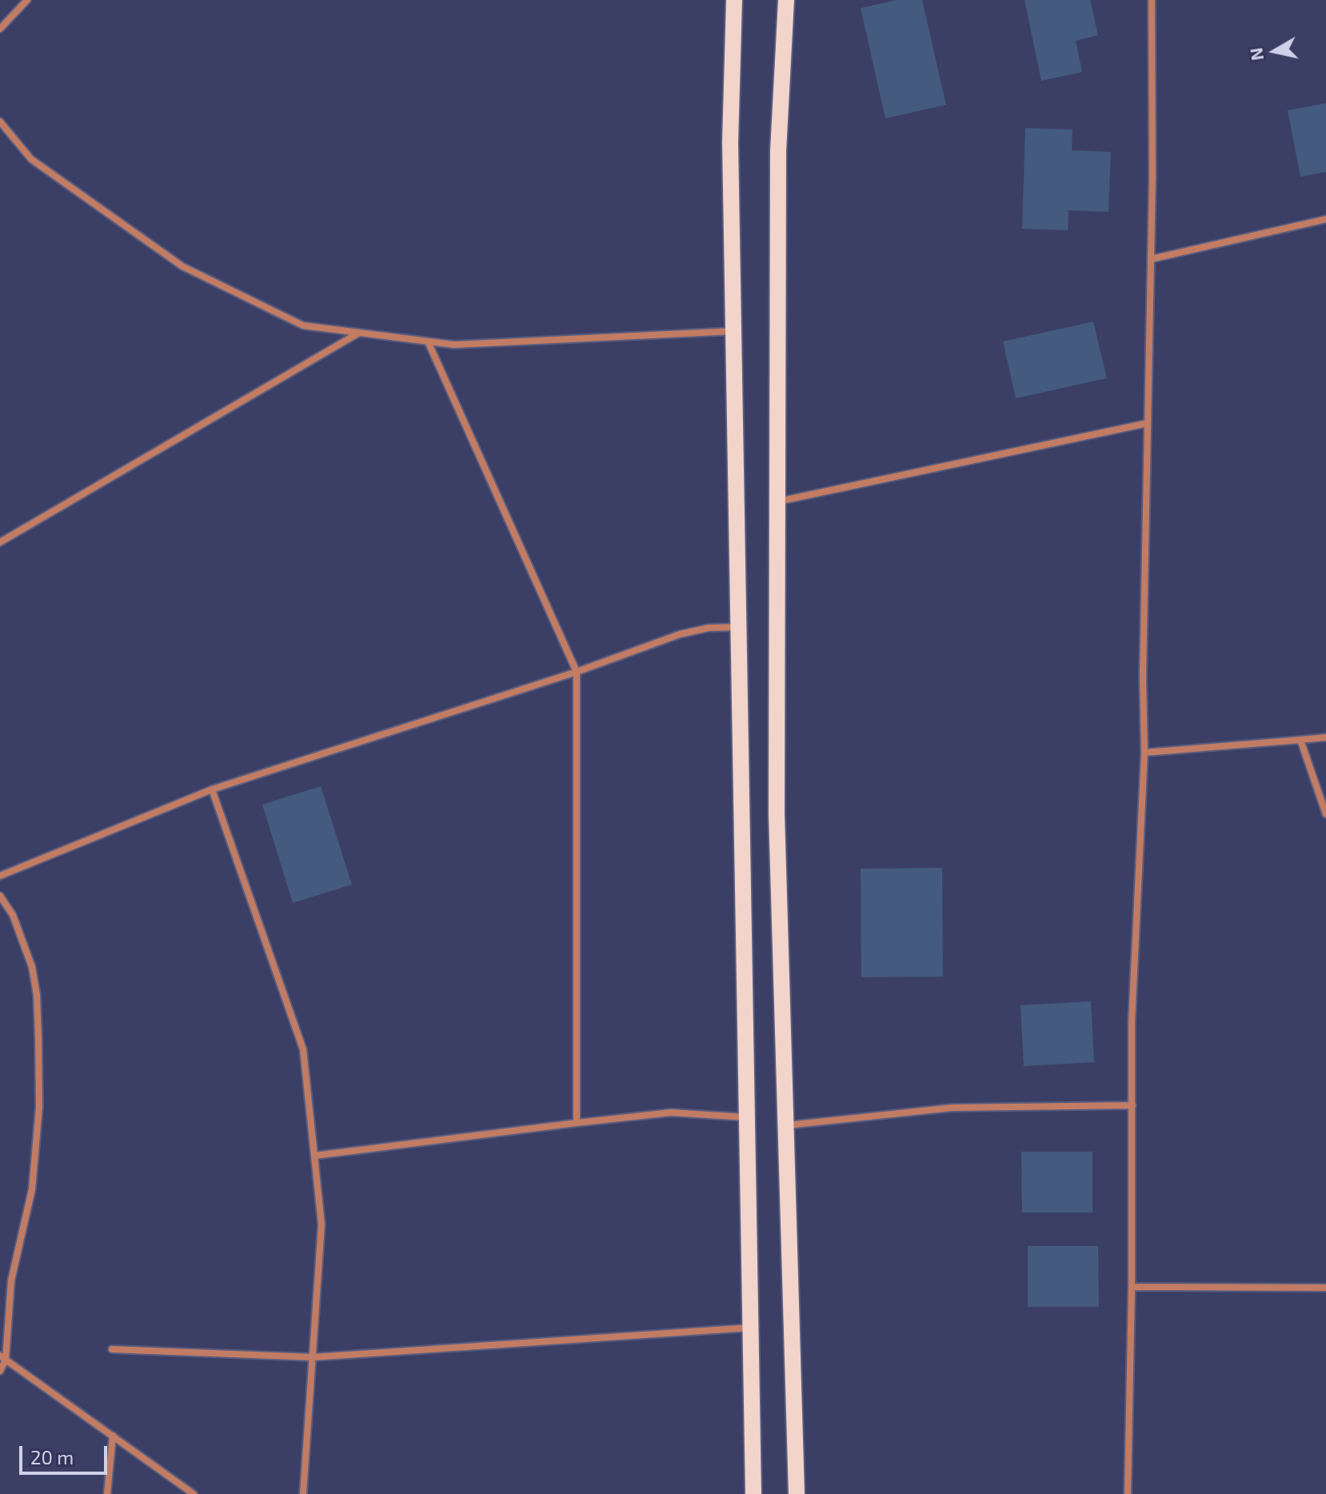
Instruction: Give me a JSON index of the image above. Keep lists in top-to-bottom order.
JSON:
{
  "scale_bar": "20 m",
  "north": "left"
}
